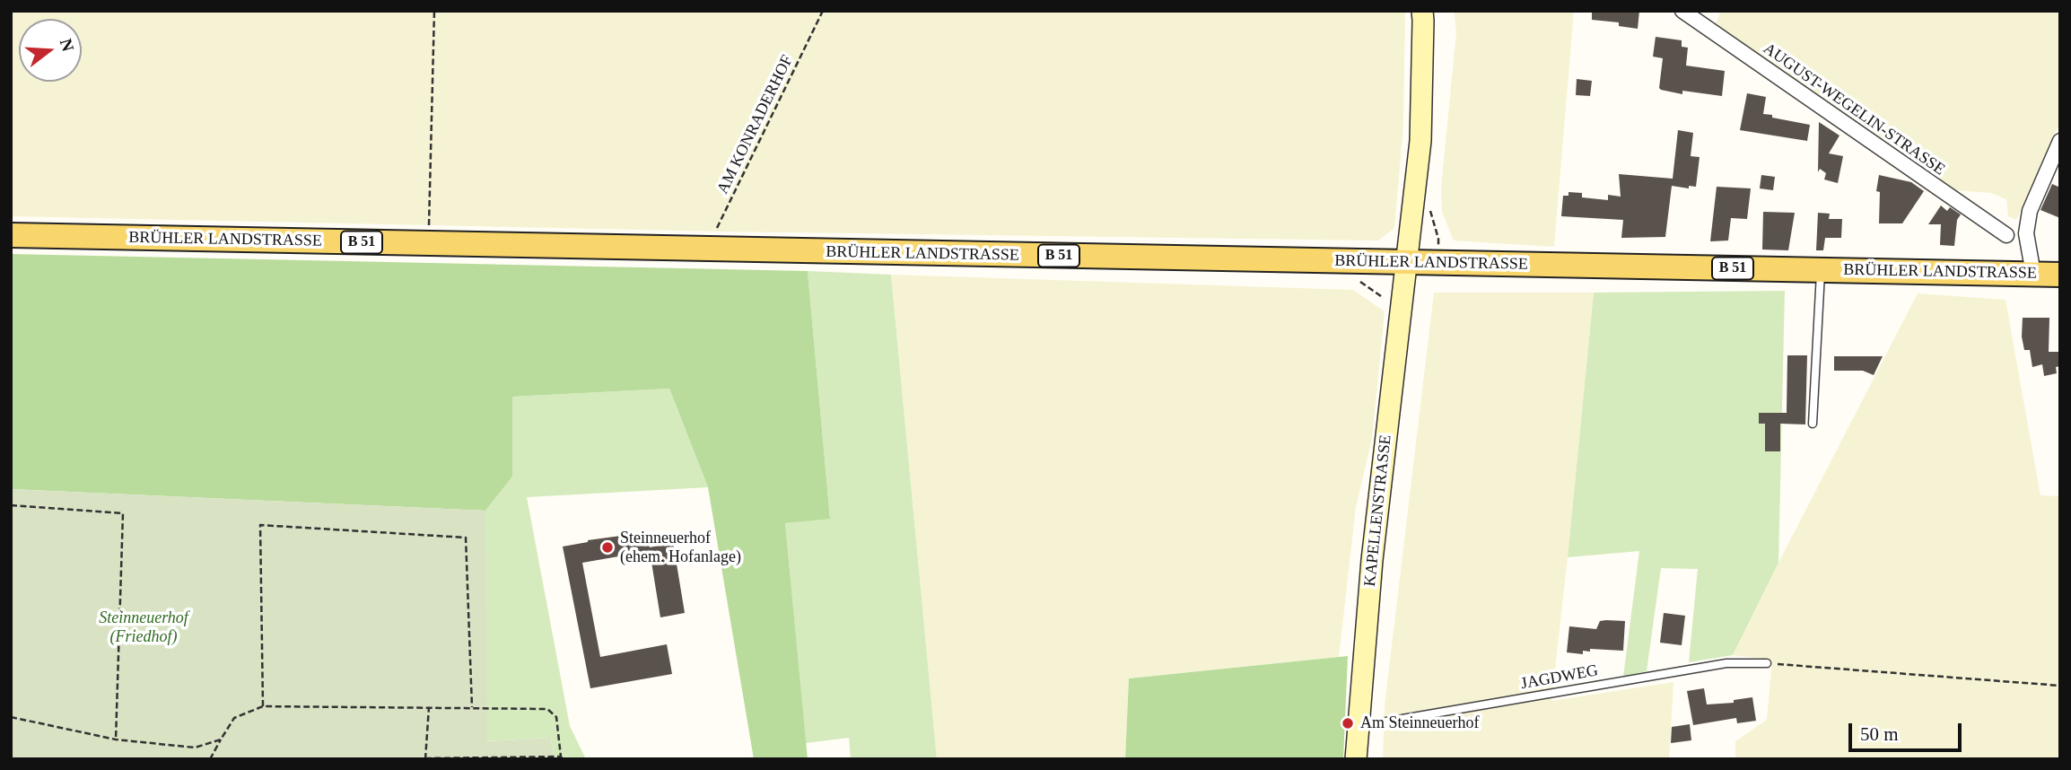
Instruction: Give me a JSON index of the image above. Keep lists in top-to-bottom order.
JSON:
{
  "streets": {
    "main road": ["BRÜHLER LANDSTRASSE", "B 51", "KAPELLENSTRASSE"],
    "street": ["AUGUST-WEGELIN-STRASSE"],
    "lane": ["JAGDWEG"],
    "path": ["AM KONRADERHOF"]
  },
  "crossings": [
    ["AM KONRADERHOF", "BRÜHLER LANDSTRASSE"],
    ["BRÜHLER LANDSTRASSE", "KAPELLENSTRASSE"],
    ["KAPELLENSTRASSE", "JAGDWEG"]
  ],
  "parks": ["Steinneuerhof (Friedhof)"],
  "places": ["Steinneuerhof (ehem. Hofanlage)", "Am Steinneuerhof"],
  "scale_bar": "50 m",
  "north": "right"
}
